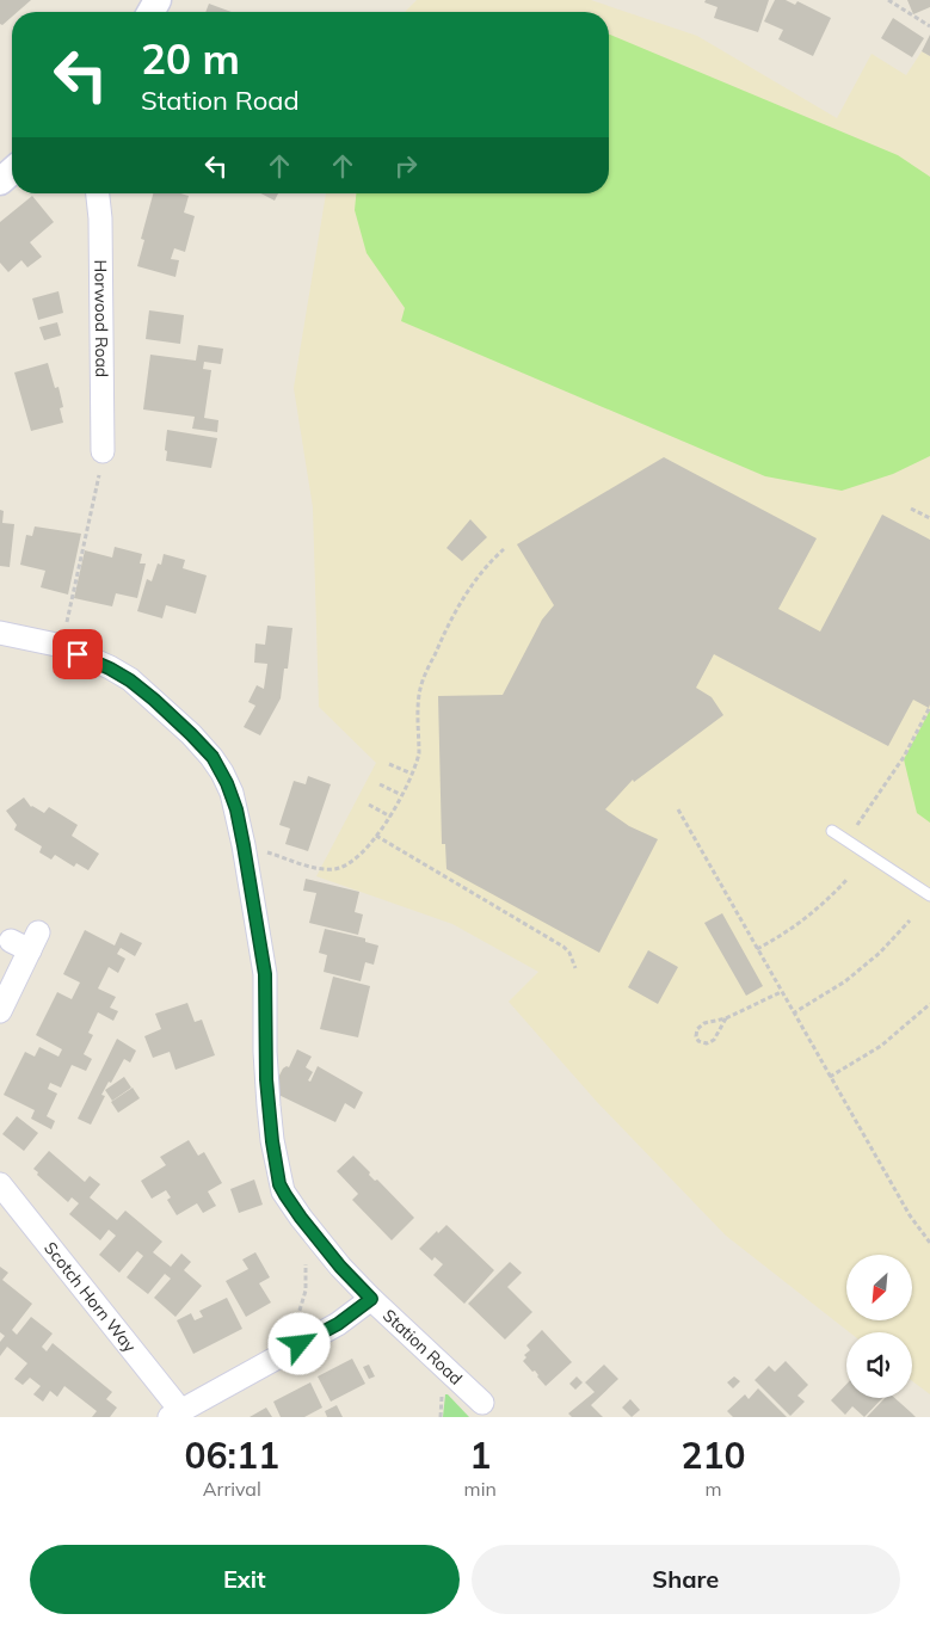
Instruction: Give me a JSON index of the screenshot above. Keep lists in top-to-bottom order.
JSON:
{
  "streets": {
    "street": ["Horwood Road", "Scotch Horn Way", "Station Road"]
  },
  "north": "bottom left",
  "page": {
    "turn": ["20 m", "Station Road"],
    "eta": [
      "06:11",
      "Arrival",
      "1",
      "min",
      "210",
      "m"
    ],
    "buttons": ["Exit", "Share"]
  }
}
